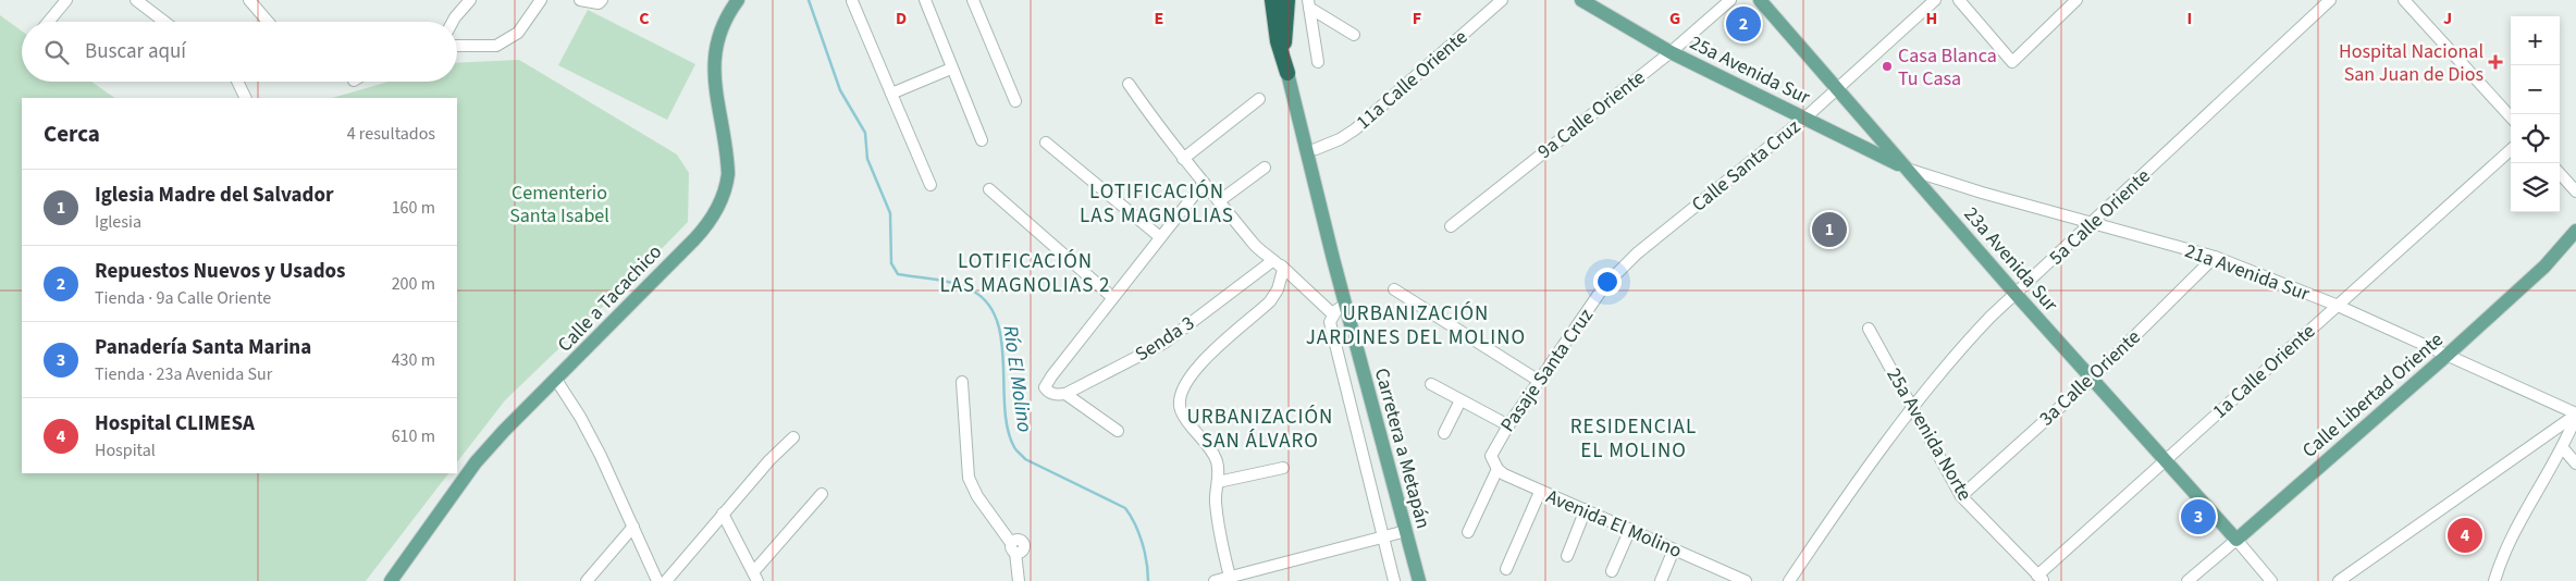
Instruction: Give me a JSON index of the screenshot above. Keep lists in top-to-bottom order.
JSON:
{
  "streets": {
    "main road": [
      "25a Avenida Sur",
      "23a Avenida Sur",
      "Calle a Tacachico",
      "Calle Libertad Oriente",
      "Carretera a Metapán"
    ],
    "street": [
      "11a Calle Oriente",
      "9a Calle Oriente",
      "Calle Santa Cruz",
      "5a Calle Oriente",
      "21a Avenida Sur",
      "Senda 3",
      "Pasaje Santa Cruz",
      "1a Calle Oriente",
      "3a Calle Oriente",
      "25a Avenida Norte",
      "Avenida El Molino"
    ]
  },
  "crossings": [
    ["25a Avenida Sur", "9a Calle Oriente"],
    ["25a Avenida Sur", "Calle Santa Cruz"],
    ["25a Avenida Sur", "23a Avenida Sur"],
    ["25a Avenida Sur", "21a Avenida Sur"],
    ["11a Calle Oriente", "Carretera a Metapán"],
    ["Calle Santa Cruz", "23a Avenida Sur"],
    ["Calle Santa Cruz", "Pasaje Santa Cruz"],
    ["5a Calle Oriente", "23a Avenida Sur"],
    ["5a Calle Oriente", "21a Avenida Sur"],
    ["5a Calle Oriente", "25a Avenida Norte"],
    ["23a Avenida Sur", "21a Avenida Sur"],
    ["23a Avenida Sur", "1a Calle Oriente"],
    ["23a Avenida Sur", "3a Calle Oriente"],
    ["23a Avenida Sur", "Calle Libertad Oriente"],
    ["21a Avenida Sur", "1a Calle Oriente"],
    ["21a Avenida Sur", "3a Calle Oriente"],
    ["21a Avenida Sur", "Calle Libertad Oriente"],
    ["Pasaje Santa Cruz", "Avenida El Molino"],
    ["1a Calle Oriente", "25a Avenida Norte"],
    ["3a Calle Oriente", "25a Avenida Norte"]
  ],
  "districts": [
    "LOTIFICACIÓN LAS MAGNOLIAS",
    "LOTIFICACIÓN LAS MAGNOLIAS 2",
    "URBANIZACIÓN JARDINES DEL MOLINO",
    "URBANIZACIÓN SAN ÁLVARO",
    "RESIDENCIAL EL MOLINO"
  ],
  "water": ["Río El Molino"],
  "parks": ["Cementerio Santa Isabel"],
  "places": {
    "health": ["Hospital Nacional San Juan de Dios"],
    "other": ["Casa Blanca Tu Casa"]
  },
  "page": {
    "pins": [
      "2",
      "1",
      "3",
      "4"
    ],
    "map_buttons": ["+", "−"],
    "search": "Buscar aquí",
    "heading": ["Cerca", "4 resultados"],
    "list": [
      {
        "mark": "1",
        "name": "Iglesia Madre del Salvador",
        "note": "Iglesia",
        "value": "160 m"
      },
      {
        "mark": "2",
        "name": "Repuestos Nuevos y Usados",
        "note": "Tienda · 9a Calle Oriente",
        "value": "200 m"
      },
      {
        "mark": "3",
        "name": "Panadería Santa Marina",
        "note": "Tienda · 23a Avenida Sur",
        "value": "430 m"
      },
      {
        "mark": "4",
        "name": "Hospital CLIMESA",
        "note": "Hospital",
        "value": "610 m"
      }
    ]
  },
  "grid": {
    "columns": [
      "C",
      "D",
      "E",
      "F",
      "G",
      "H",
      "I",
      "J"
    ]
  }
}
